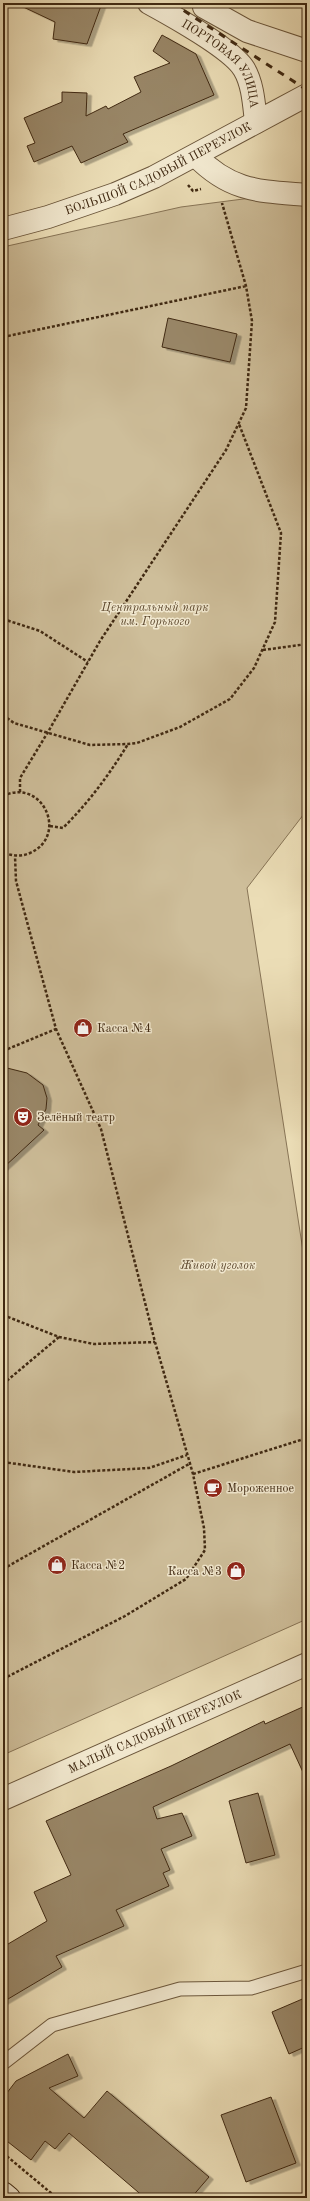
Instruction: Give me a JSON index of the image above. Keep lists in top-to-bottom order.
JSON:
{
  "streets": {
    "street": ["ПОРТОВАЯ УЛИЦА", "БОЛЬШОЙ САДОВЫЙ ПЕРЕУЛОК", "МАЛЫЙ САДОВЫЙ ПЕРЕУЛОК"]
  },
  "crossings": [
    ["ПОРТОВАЯ УЛИЦА", "БОЛЬШОЙ САДОВЫЙ ПЕРЕУЛОК"]
  ],
  "parks": ["Центральный парк им. Горького", "Живой уголок"],
  "places": {
    "shop": ["Касса №4", "Касса №2", "Касса №3"],
    "theatre": ["Зелёный театр"],
    "cafe": ["Мороженное"]
  }
}
